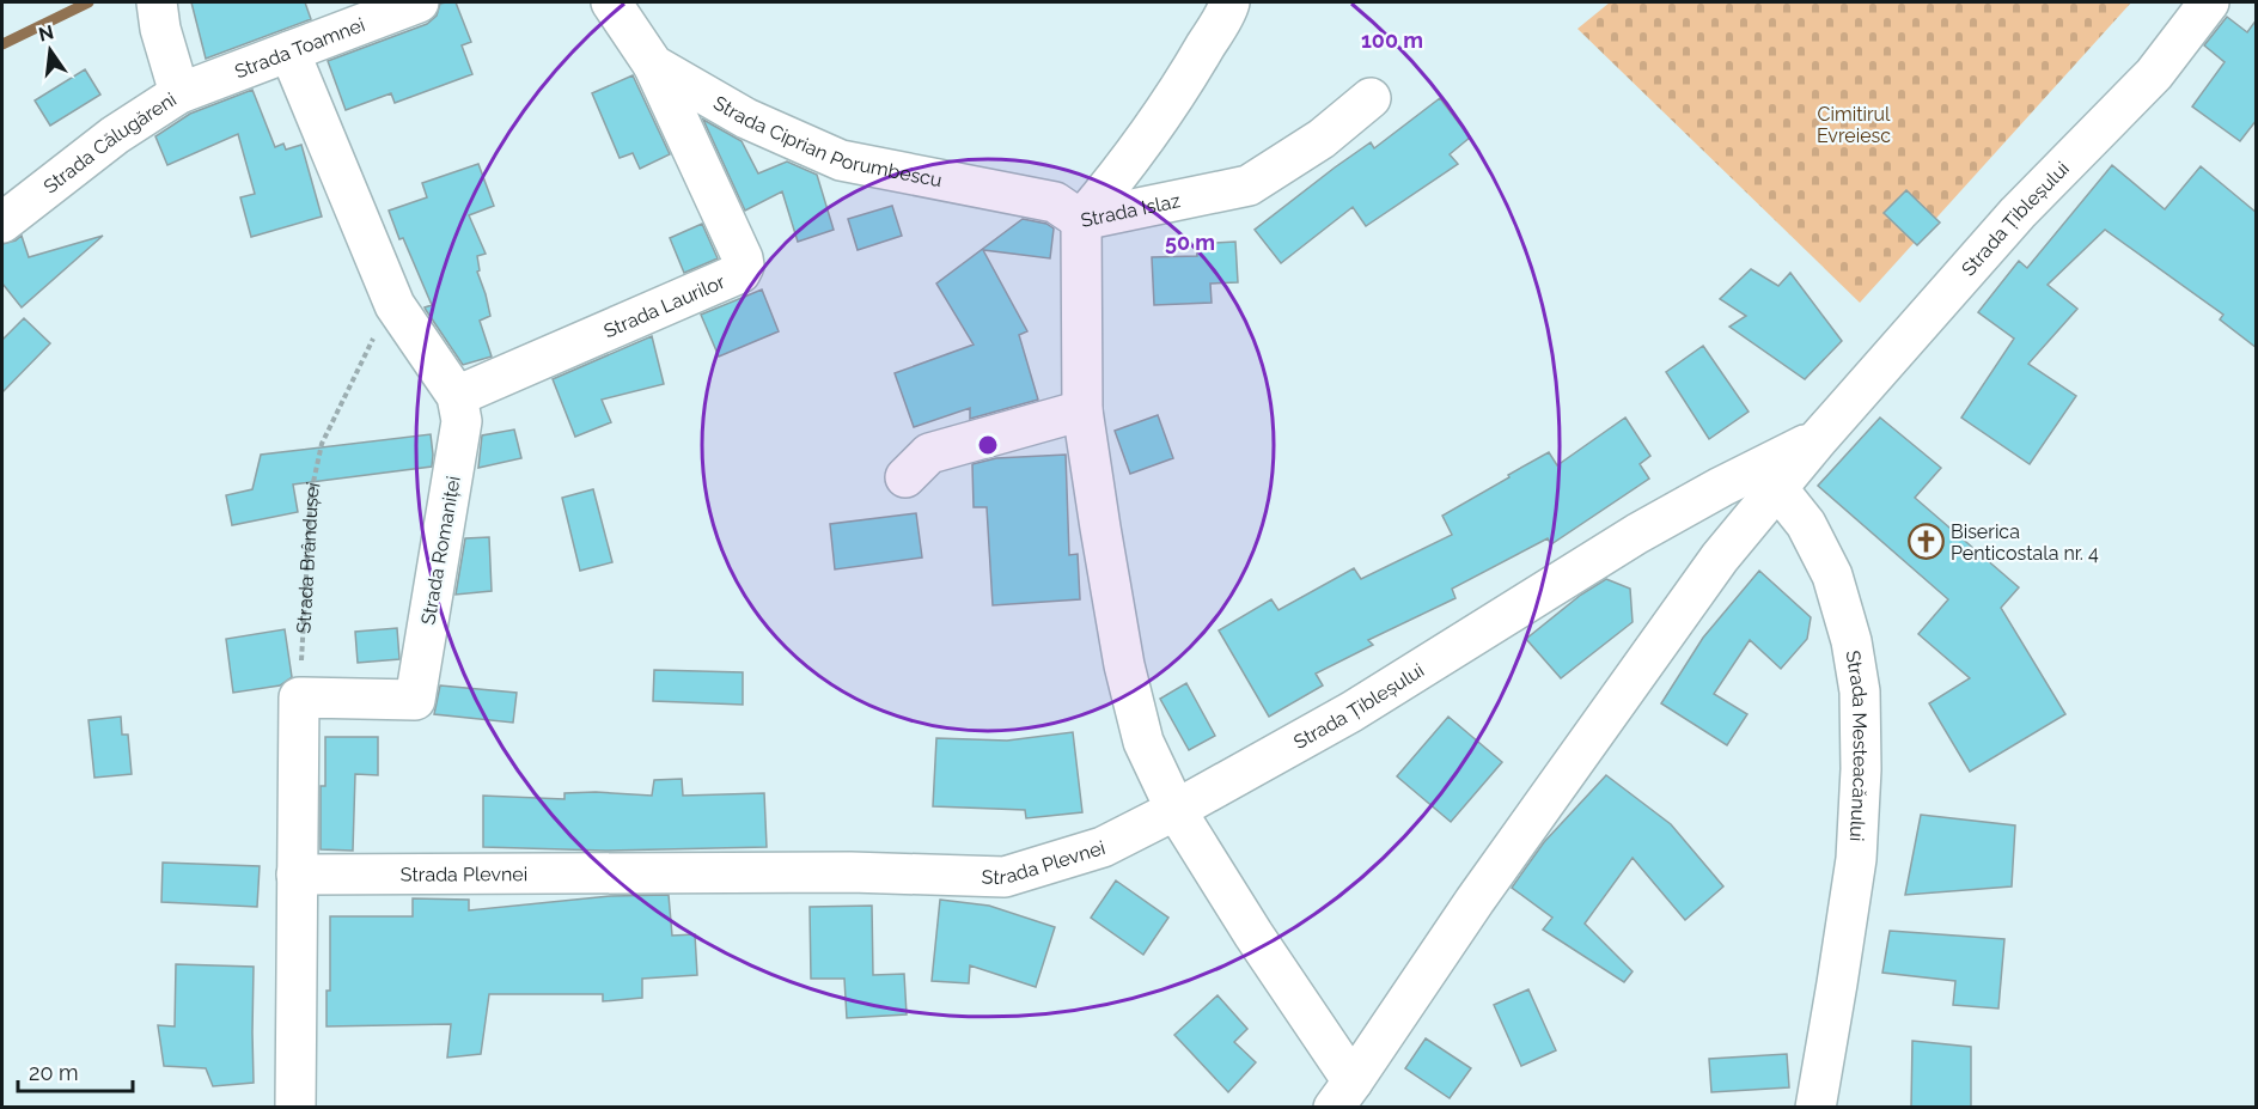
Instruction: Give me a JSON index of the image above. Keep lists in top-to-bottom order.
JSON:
{
  "streets": {
    "street": [
      "Strada Toamnei",
      "Strada Ciprian Porumbescu",
      "Strada Călugăreni",
      "Strada Islaz",
      "Strada Țibleșului",
      "Strada Laurilor",
      "Strada Romaniței",
      "Strada Mesteacănului",
      "Strada Plevnei"
    ],
    "path": ["Strada Brândușei"]
  },
  "crossings": [
    ["Strada Toamnei", "Strada Călugăreni"],
    ["Strada Ciprian Porumbescu", "Strada Islaz"],
    ["Strada Ciprian Porumbescu", "Strada Laurilor"],
    ["Strada Țibleșului", "Strada Mesteacănului"],
    ["Strada Țibleșului", "Strada Plevnei"],
    ["Strada Laurilor", "Strada Romaniței"],
    ["Strada Romaniței", "Strada Brândușei"]
  ],
  "parks": ["Cimitirul Evreiesc"],
  "places": {
    "church": ["Biserica Penticostala nr. 4"]
  },
  "scale_bar": "20 m",
  "north": "top",
  "rings": ["100 m", "50 m"]
}
